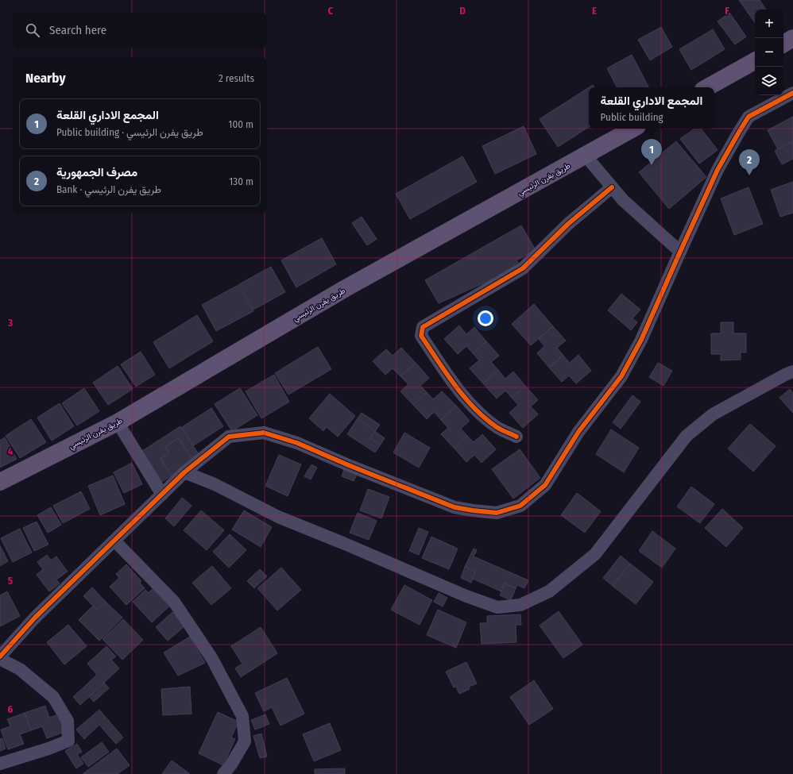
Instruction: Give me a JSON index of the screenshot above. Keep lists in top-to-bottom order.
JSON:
{
  "streets": {
    "main road": ["طريق يفرن الرئيسي"]
  },
  "page": {
    "map_buttons": ["+", "−"],
    "search": "Search here",
    "heading": ["Nearby", "2 results"],
    "popup": ["المجمع الاداري القلعة", "Public building"],
    "list": [
      {
        "mark": "1",
        "name": "المجمع الاداري القلعة",
        "note": "Public building · طريق يفرن الرئيسي",
        "value": "100 m"
      },
      {
        "mark": "2",
        "name": "مصرف الجمهورية",
        "note": "Bank · طريق يفرن الرئيسي",
        "value": "130 m"
      }
    ],
    "pins": ["1", "2"]
  },
  "grid": {
    "columns": [
      "C",
      "D",
      "E",
      "F"
    ],
    "rows": [
      "3",
      "4",
      "5",
      "6"
    ]
  }
}
